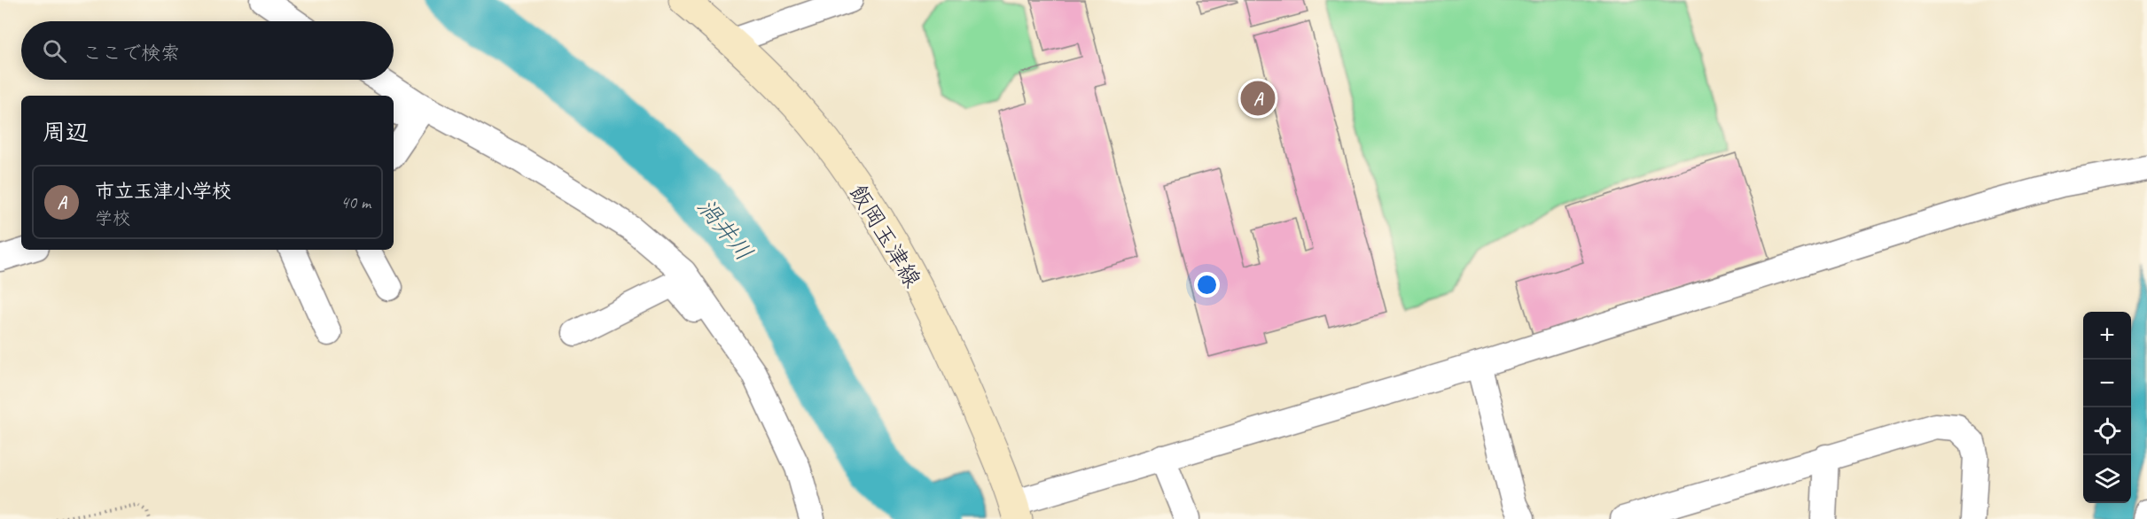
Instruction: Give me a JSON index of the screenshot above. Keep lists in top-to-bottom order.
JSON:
{
  "streets": {
    "main road": ["飯岡玉津線"]
  },
  "water": ["渦井川"],
  "page": {
    "search": "ここで検索",
    "pins": "A",
    "heading": "周辺",
    "list": [
      {
        "mark": "A",
        "name": "市立玉津小学校",
        "note": "学校",
        "value": "40 m"
      }
    ],
    "map_buttons": ["+", "−"]
  }
}
